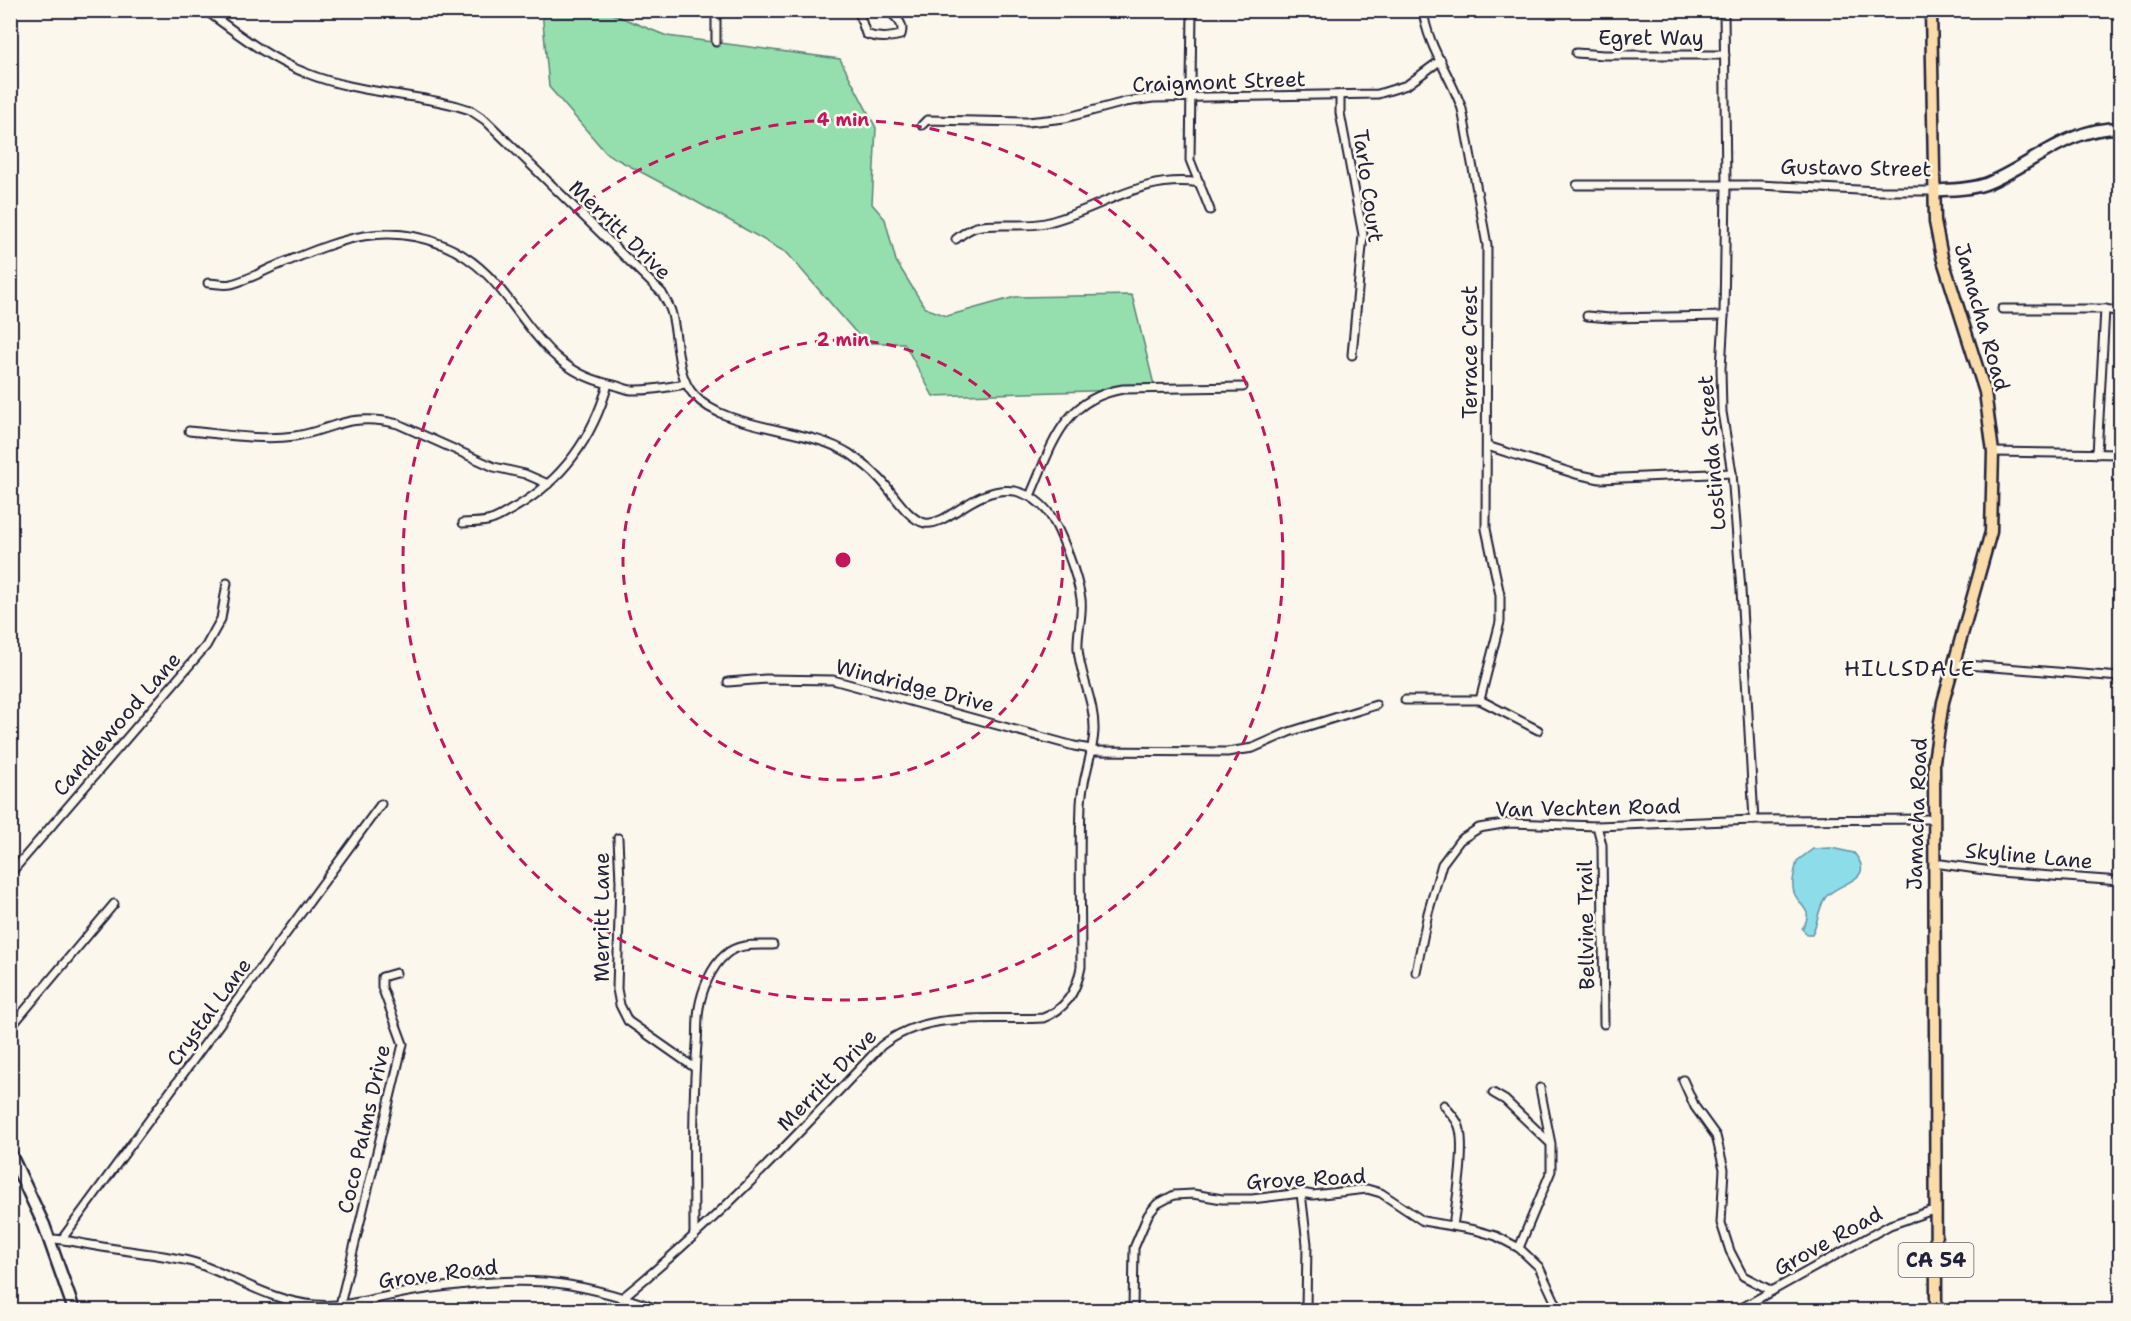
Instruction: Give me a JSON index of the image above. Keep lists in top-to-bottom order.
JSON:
{
  "streets": {
    "main road": ["Jamacha Road", "CA 54"],
    "street": [
      "Egret Way",
      "Craigmont Street",
      "Gustavo Street",
      "Tarlo Court",
      "Merritt Drive",
      "Terrace Crest",
      "Lostinda Street",
      "Windridge Drive",
      "Candlewood Lane",
      "Van Vechten Road",
      "Skyline Lane",
      "Merritt Lane",
      "Bellvine Trail",
      "Crystal Lane",
      "Coco Palms Drive",
      "Grove Road"
    ]
  },
  "crossings": [
    ["Egret Way", "Lostinda Street"],
    ["Craigmont Street", "Tarlo Court"],
    ["Craigmont Street", "Terrace Crest"],
    ["Gustavo Street", "Jamacha Road"],
    ["Gustavo Street", "Lostinda Street"],
    ["Merritt Drive", "Windridge Drive"],
    ["Merritt Drive", "Grove Road"],
    ["Jamacha Road", "Van Vechten Road"],
    ["Jamacha Road", "Skyline Lane"],
    ["Jamacha Road", "Grove Road"],
    ["Lostinda Street", "Van Vechten Road"],
    ["Van Vechten Road", "Bellvine Trail"],
    ["Crystal Lane", "Grove Road"],
    ["Coco Palms Drive", "Grove Road"]
  ],
  "districts": ["HILLSDALE"],
  "rings": ["4 min", "2 min"]
}
